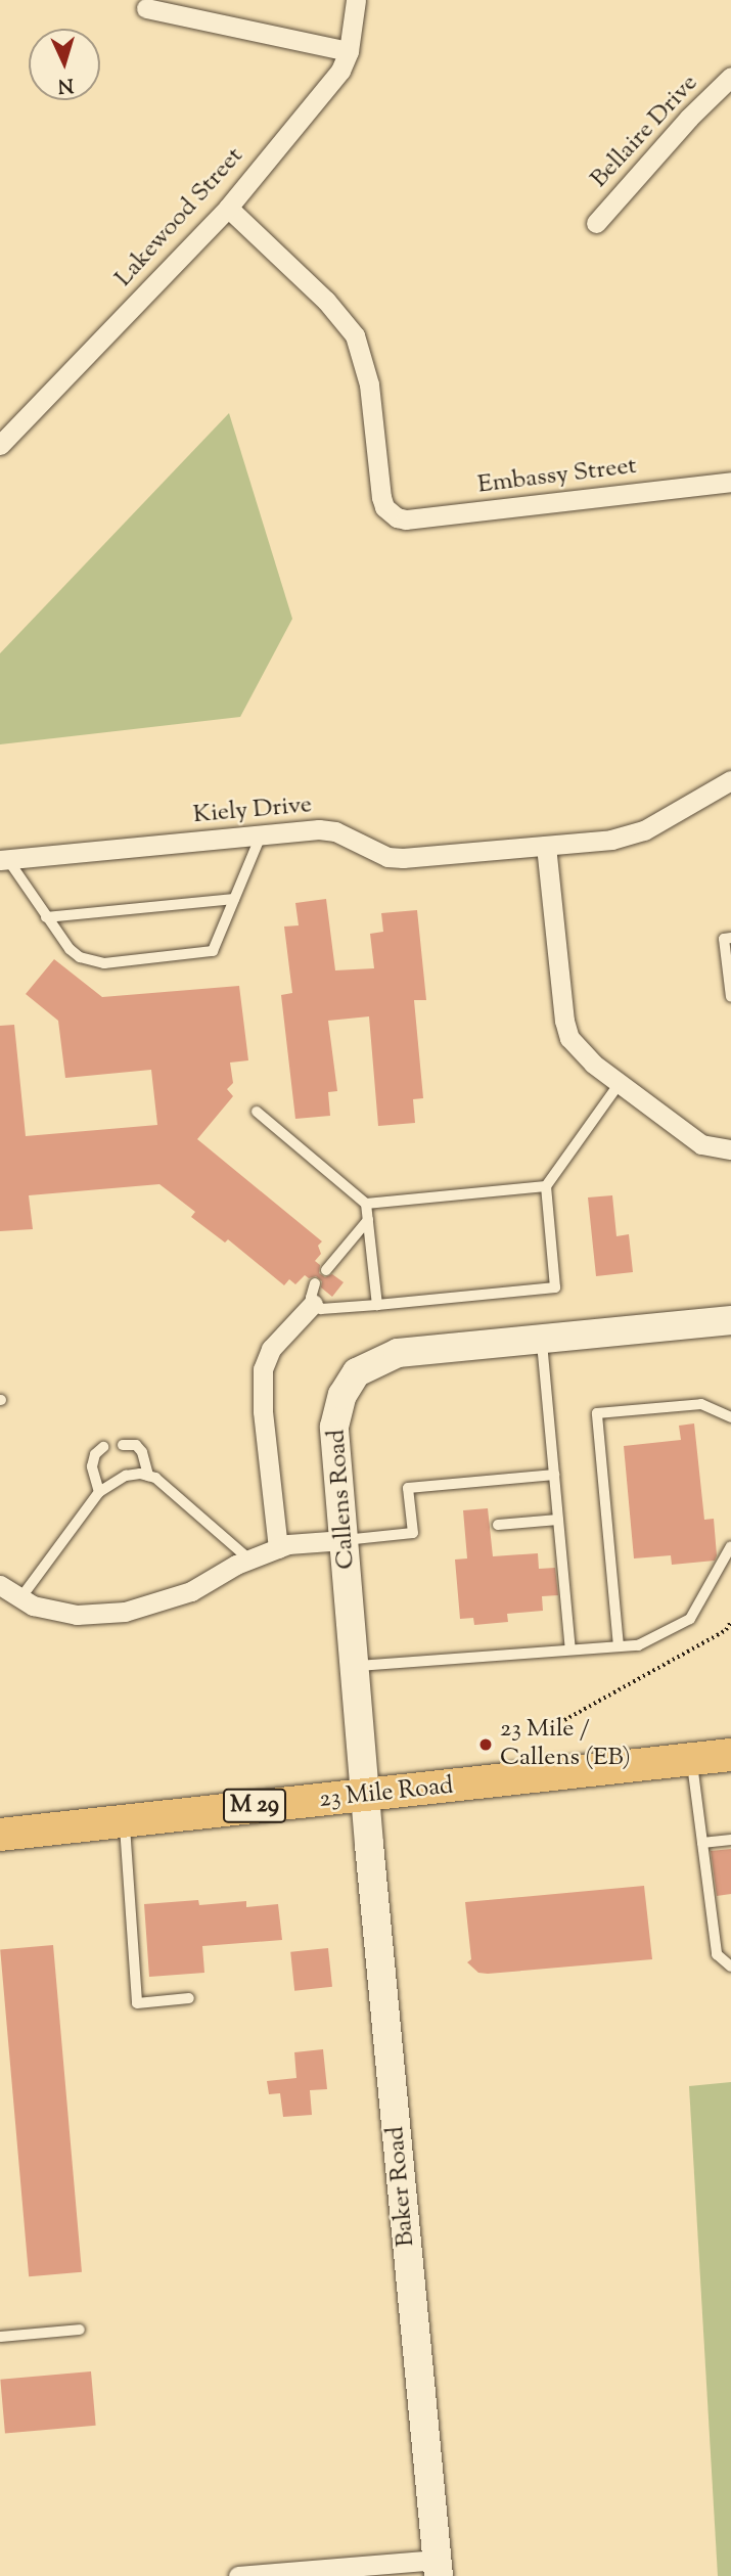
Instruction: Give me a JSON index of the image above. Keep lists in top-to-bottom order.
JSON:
{
  "streets": {
    "main road": ["23 Mile Road", "M 29"],
    "street": [
      "Bellaire Drive",
      "Lakewood Street",
      "Embassy Street",
      "Kiely Drive",
      "Callens Road",
      "Baker Road"
    ]
  },
  "crossings": [
    ["Lakewood Street", "Embassy Street"],
    ["Callens Road", "23 Mile Road"],
    ["Callens Road", "Baker Road"],
    ["23 Mile Road", "Baker Road"]
  ],
  "places": ["23 Mile / Callens (EB)"],
  "north": "bottom"
}
